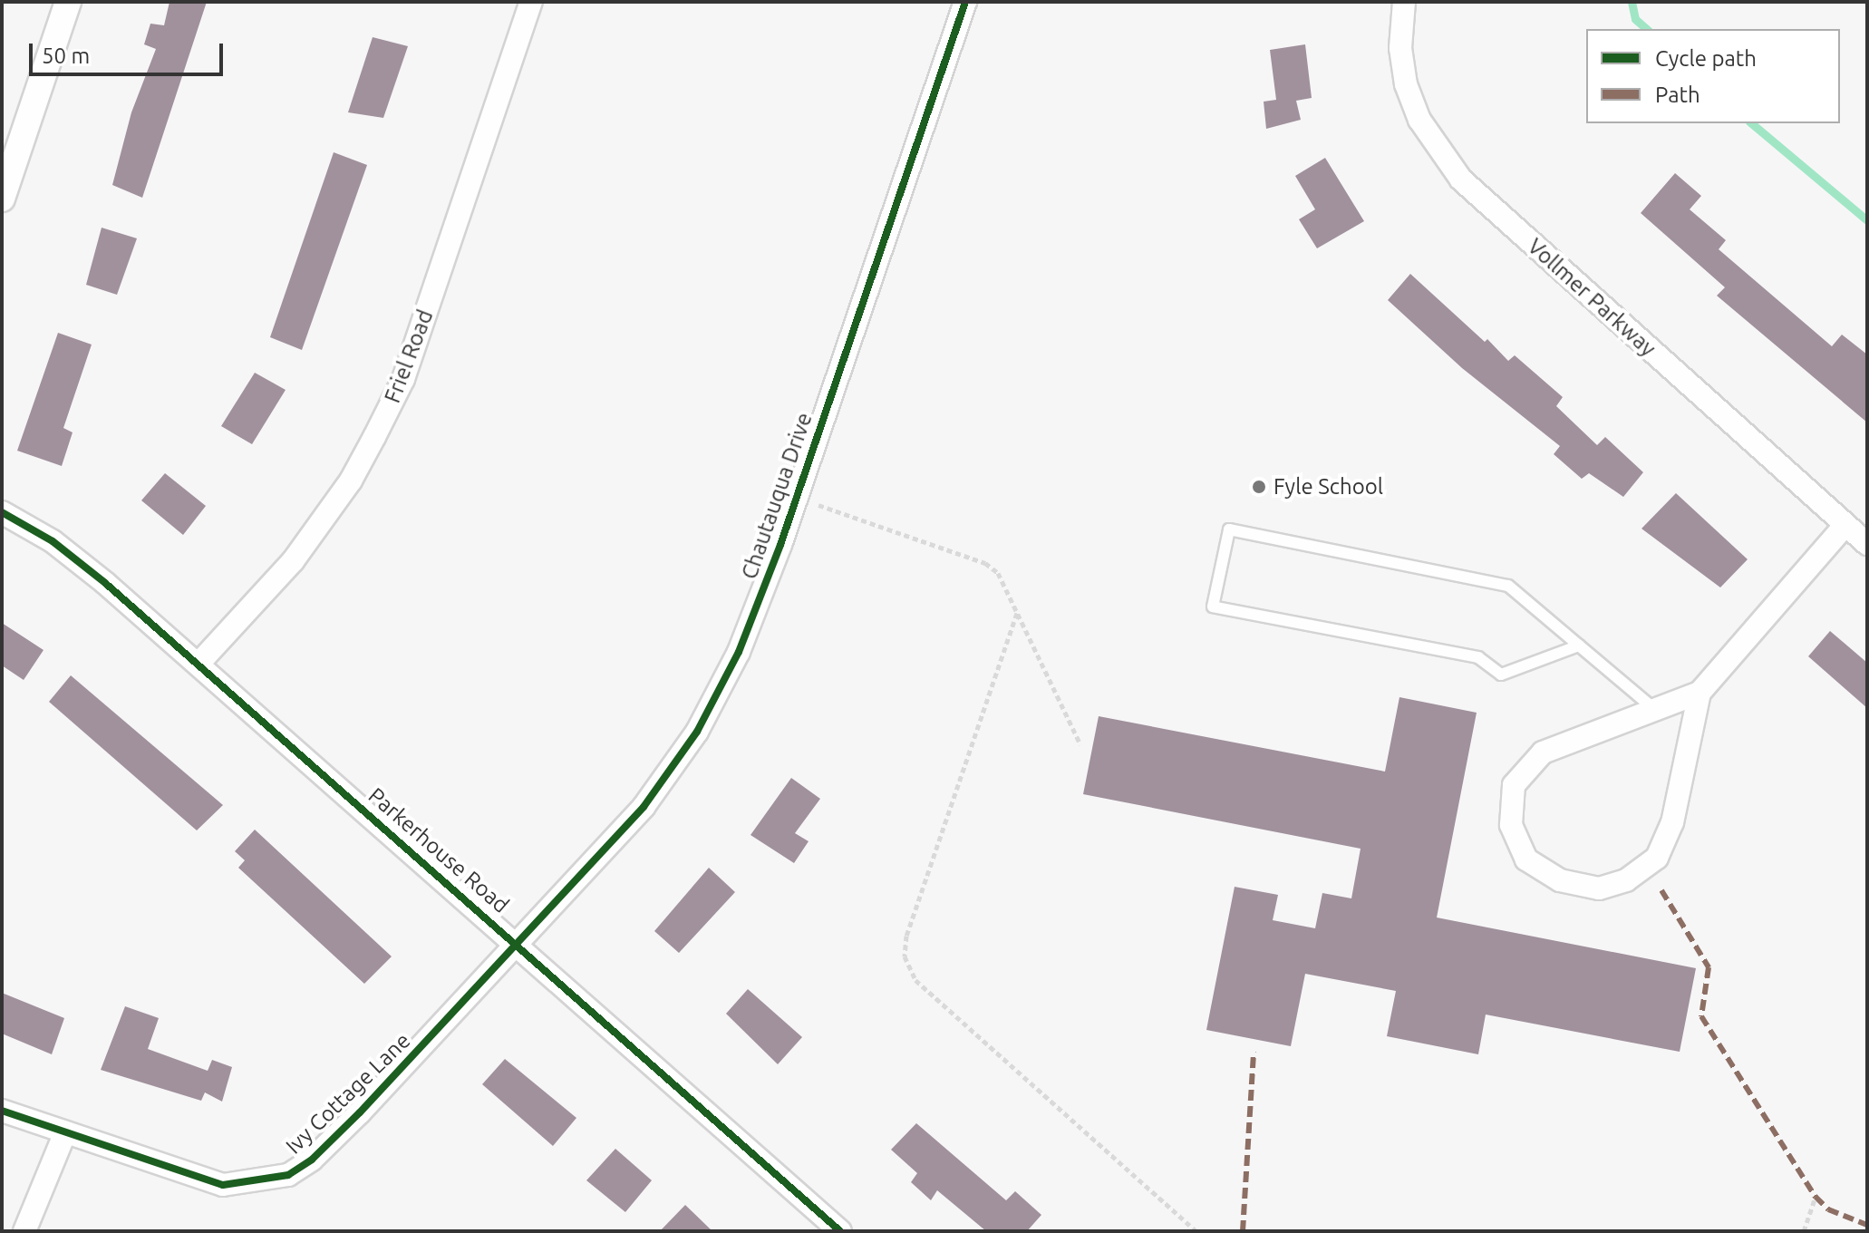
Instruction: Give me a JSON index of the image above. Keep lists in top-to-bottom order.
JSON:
{
  "streets": {
    "street": [
      "Vollmer Parkway",
      "Friel Road",
      "Chautauqua Drive",
      "Parkerhouse Road",
      "Ivy Cottage Lane"
    ]
  },
  "crossings": [
    ["Friel Road", "Parkerhouse Road"],
    ["Chautauqua Drive", "Parkerhouse Road"],
    ["Chautauqua Drive", "Ivy Cottage Lane"],
    ["Parkerhouse Road", "Ivy Cottage Lane"]
  ],
  "places": ["Fyle School"],
  "legend": ["Cycle path", "Path"],
  "scale_bar": "50 m"
}
